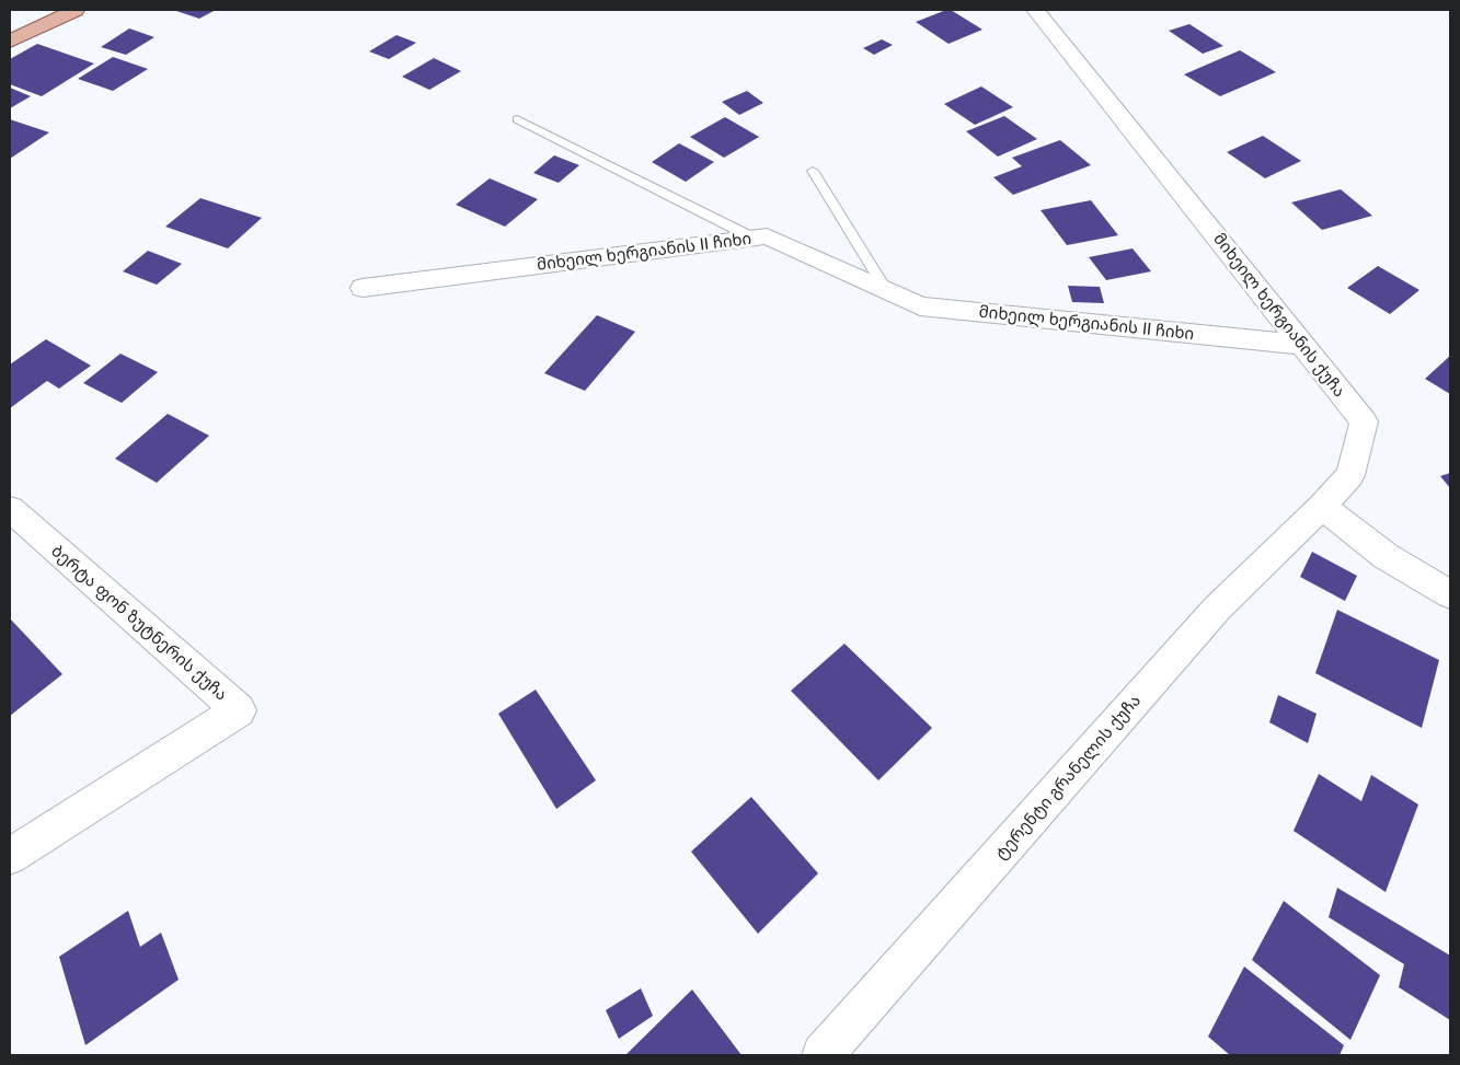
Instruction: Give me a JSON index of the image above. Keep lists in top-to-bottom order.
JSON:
{
  "streets": {
    "street": [
      "მიხეილ ხერგიანის II ჩიხი",
      "მიხეილ ხერგიანის ქუჩა",
      "ბერტა ფონ ზუტნერის ქუჩა",
      "ტერენტი გრანელის ქუჩა"
    ]
  },
  "crossings": [
    ["მიხეილ ხერგიანის II ჩიხი", "მიხეილ ხერგიანის ქუჩა"],
    ["მიხეილ ხერგიანის ქუჩა", "ტერენტი გრანელის ქუჩა"]
  ]
}
